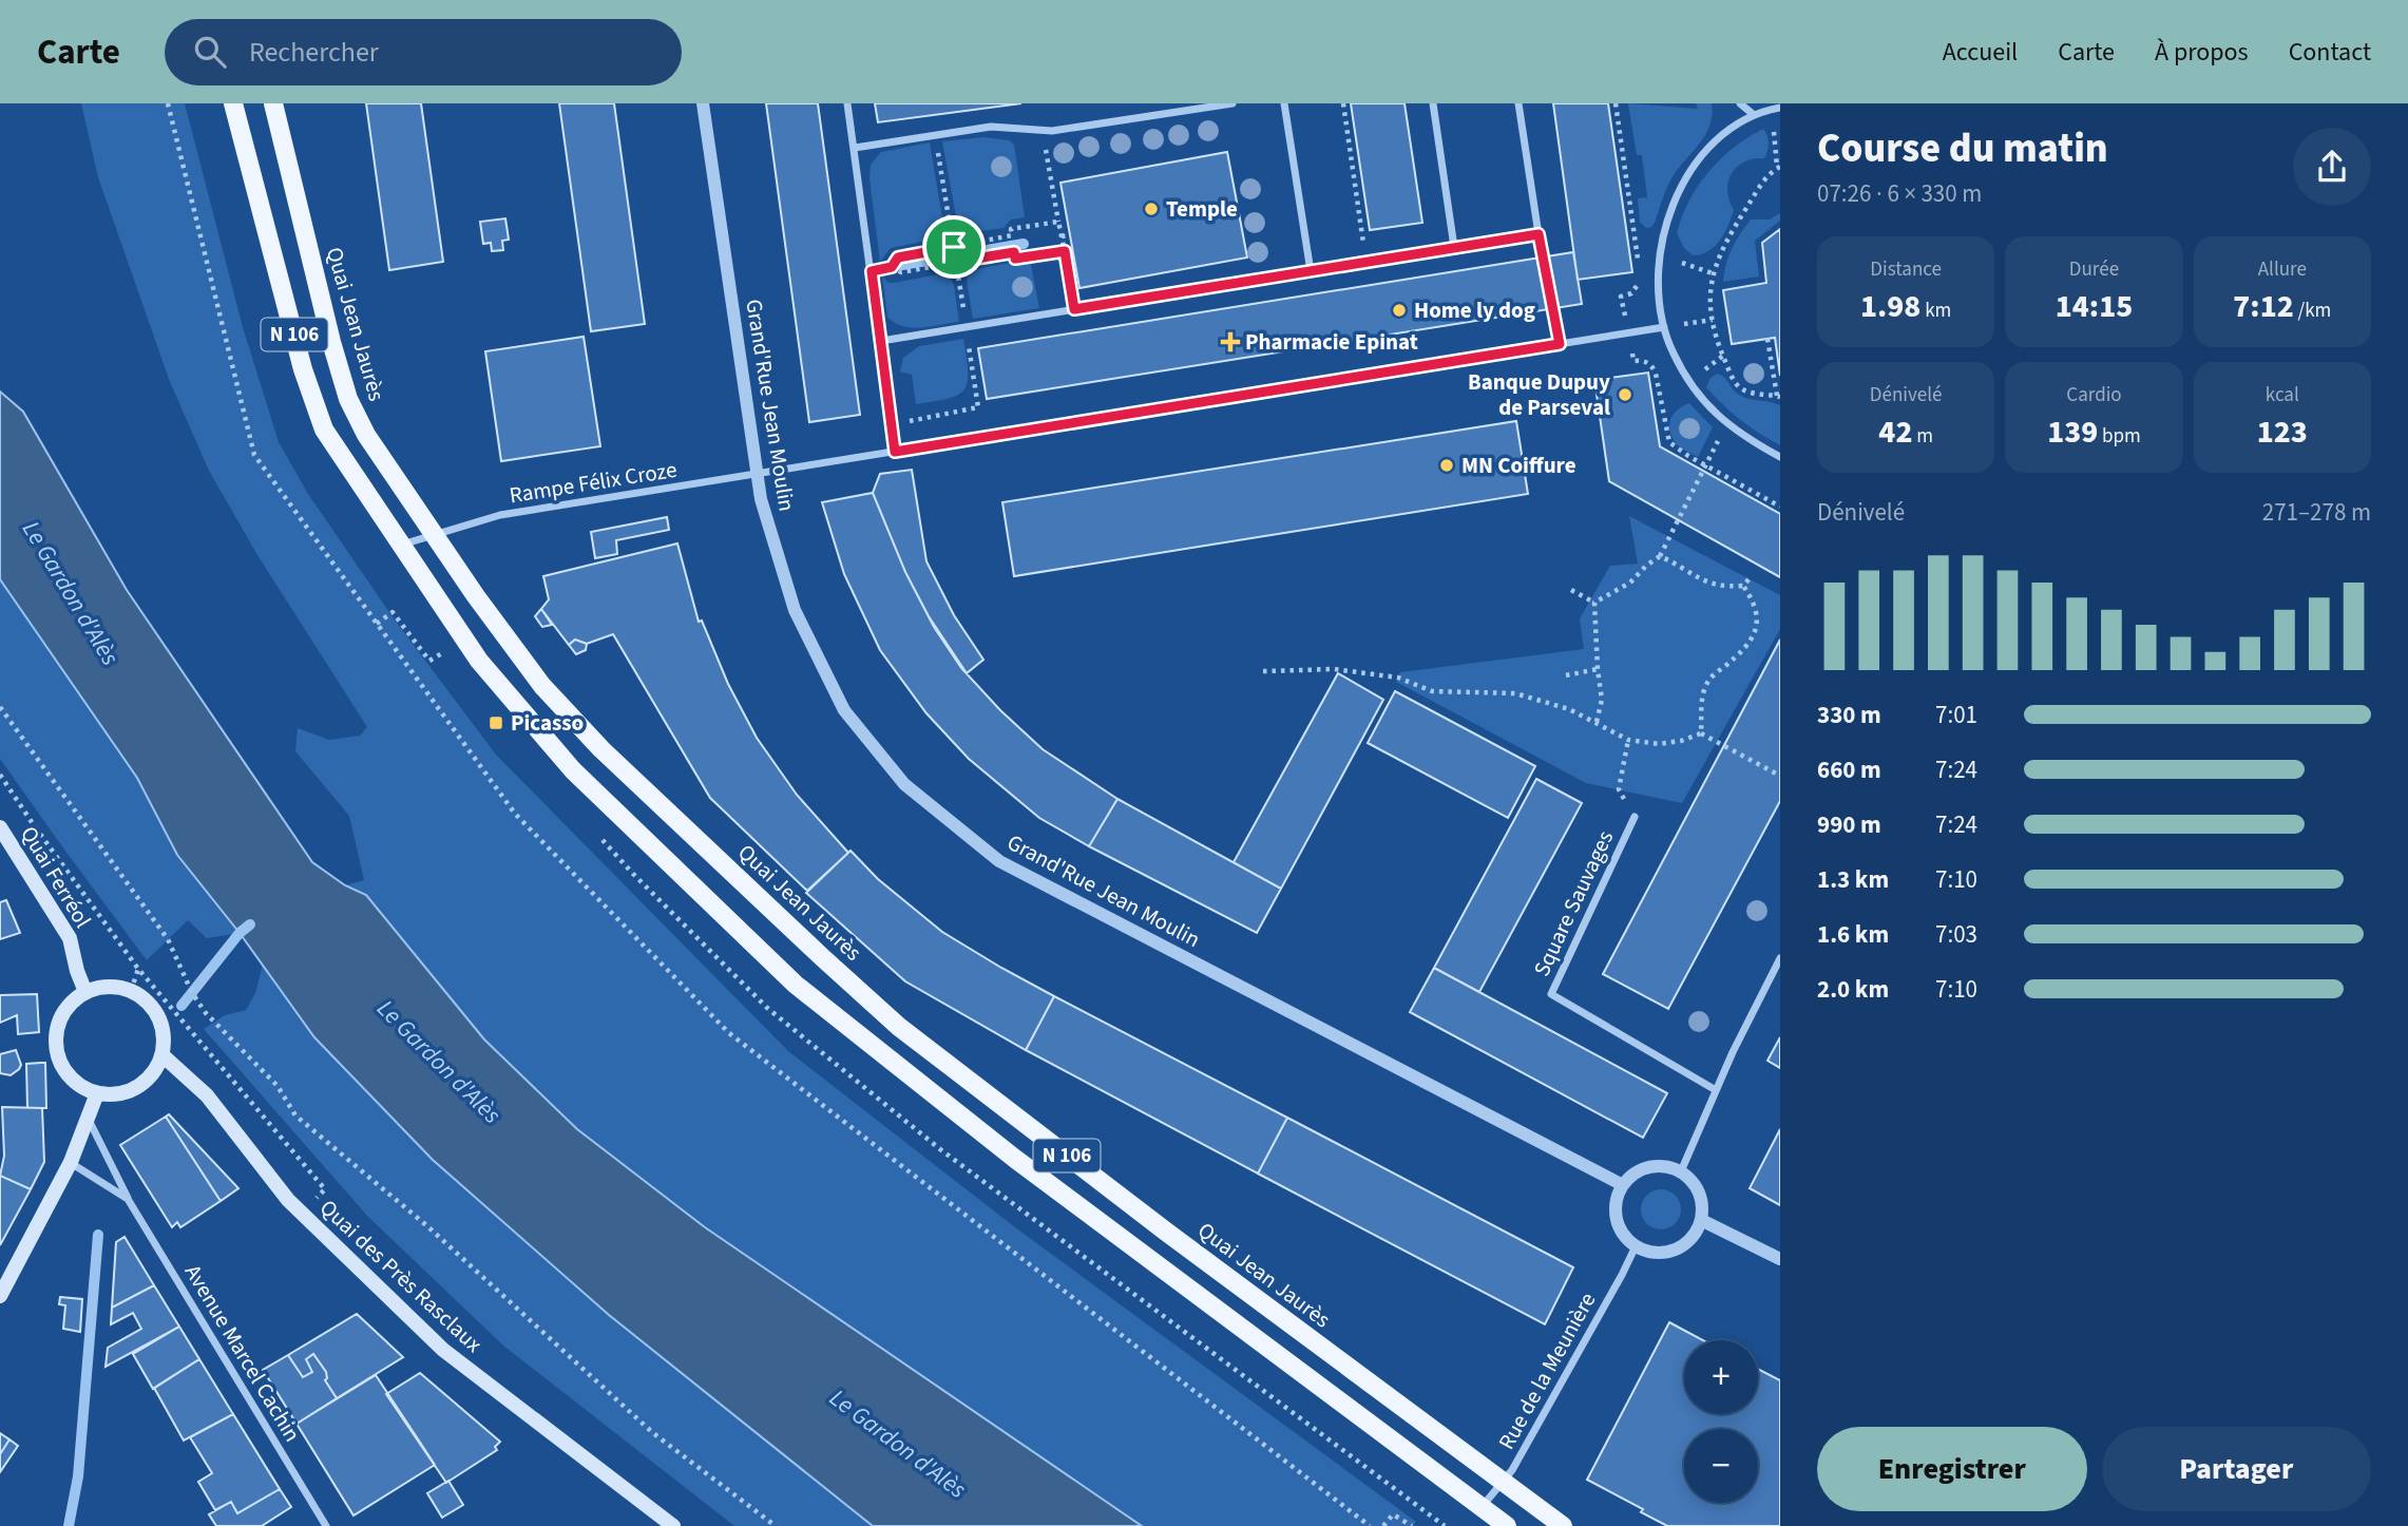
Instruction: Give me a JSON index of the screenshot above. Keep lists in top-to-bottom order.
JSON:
{
  "streets": {
    "main road": [
      "Quai Jean Jaurès",
      "N 106",
      "Quai Ferréol",
      "Quai des Près Rasclaux"
    ],
    "street": [
      "Grand'Rue Jean Moulin",
      "Rampe Félix Croze",
      "Square Sauvages",
      "Avenue Marcel Cachin",
      "Rue de la Meunière"
    ]
  },
  "crossings": [
    ["Quai Jean Jaurès", "Rampe Félix Croze"],
    ["Quai Jean Jaurès", "Rue de la Meunière"],
    ["N 106", "Rampe Félix Croze"],
    ["N 106", "Rue de la Meunière"],
    ["Grand'Rue Jean Moulin", "Rampe Félix Croze"],
    ["Grand'Rue Jean Moulin", "Rue de la Meunière"],
    ["Quai Ferréol", "Quai des Près Rasclaux"]
  ],
  "water": ["Le Gardon d'Alès"],
  "places": {
    "other": [
      "Temple",
      "Home ly dog",
      "Banque Dupuy de Parseval",
      "MN Coiffure"
    ],
    "health": ["Pharmacie Epinat"],
    "transit": ["Picasso"]
  },
  "page": {
    "header": "Carte",
    "search": "Rechercher",
    "nav": [
      "Accueil",
      "Carte",
      "À propos",
      "Contact"
    ],
    "heading": ["Course du matin", "07:26 · 6 × 330 m"],
    "stats": [
      ["Distance", "1.98 km"],
      ["Durée", "14:15"],
      ["Allure", "7:12 /km"],
      ["Dénivelé", "42 m"],
      ["Cardio", "139 bpm"],
      ["kcal", "123"]
    ],
    "chart": ["Dénivelé", "271–278 m"],
    "list": [
      {
        "name": "330 m",
        "note": "7:01"
      },
      {
        "name": "660 m",
        "note": "7:24"
      },
      {
        "name": "990 m",
        "note": "7:24"
      },
      {
        "name": "1.3 km",
        "note": "7:10"
      },
      {
        "name": "1.6 km",
        "note": "7:03"
      },
      {
        "name": "2.0 km",
        "note": "7:10"
      }
    ],
    "map_buttons": ["+", "−"],
    "buttons": ["Enregistrer", "Partager"]
  }
}
